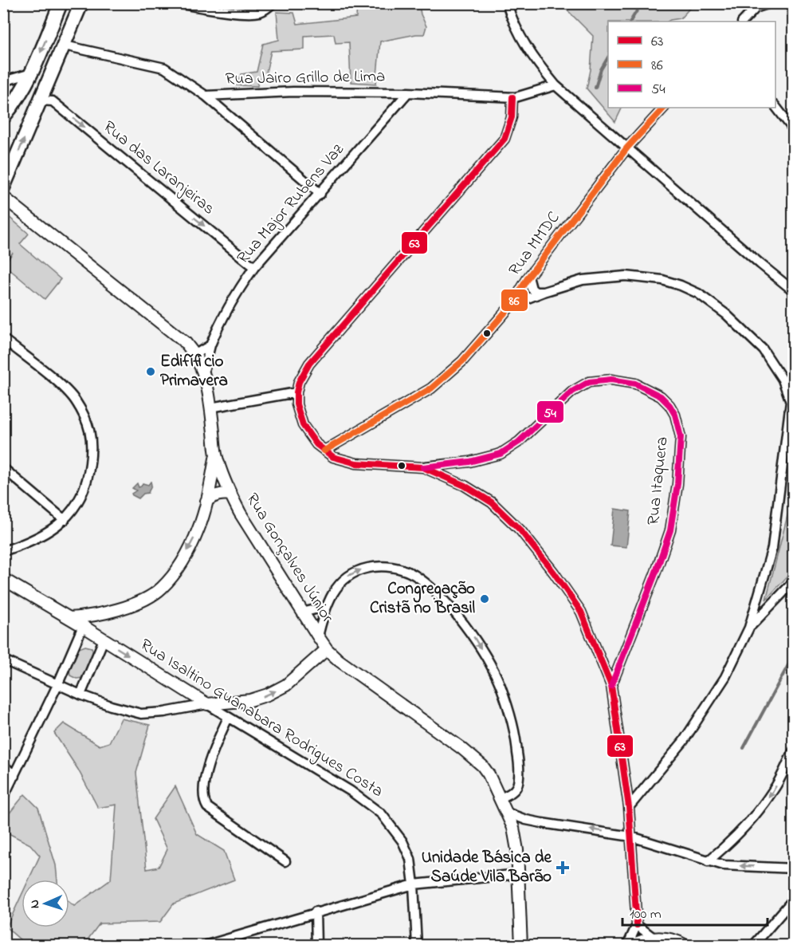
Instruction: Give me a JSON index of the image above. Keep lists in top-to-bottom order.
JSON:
{
  "streets": {
    "street": [
      "Rua Jairo Grillo de Lima",
      "Rua das Laranjeiras",
      "Rua Major Rubens Vaz",
      "Rua MMDC",
      "Rua Itaquera",
      "Rua Gonçalves Júnior",
      "Rua Isaltino Guanabara Rodrigues Costa"
    ]
  },
  "crossings": [
    ["Rua Jairo Grillo de Lima", "Rua Major Rubens Vaz"],
    ["Rua das Laranjeiras", "Rua Major Rubens Vaz"],
    ["Rua Major Rubens Vaz", "Rua Gonçalves Júnior"]
  ],
  "one_way": ["Rua das Laranjeiras"],
  "places": {
    "other": ["Edifíficio Primavera", "Congregação Cristã no Brasil"],
    "health": ["Unidade Básica de Saúde Vila Barão"]
  },
  "lines": ["transit line 63", "transit line 86", "transit line 54"],
  "legend": ["63", "86", "54"],
  "scale_bar": "100 m",
  "north": "left"
}
